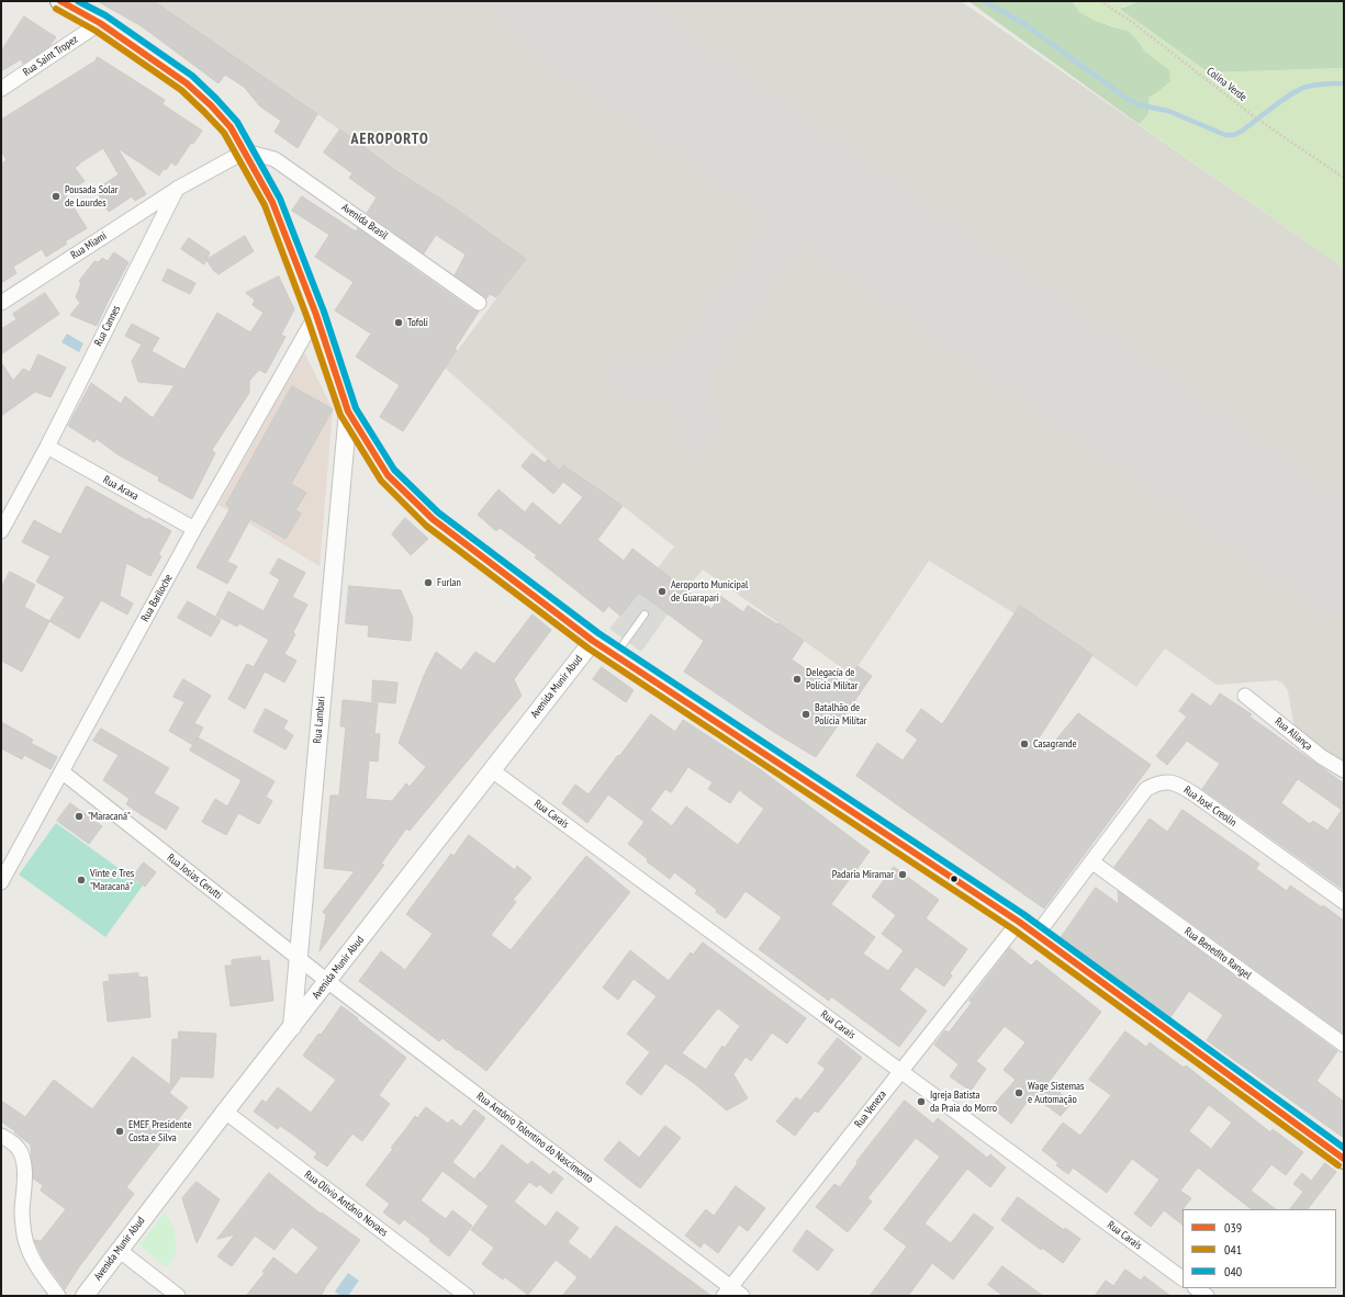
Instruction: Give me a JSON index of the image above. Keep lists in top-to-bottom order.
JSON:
{
  "streets": {
    "street": [
      "Rua Saint Tropez",
      "Avenida Brasil",
      "Rua Miami",
      "Rua Cannes",
      "Rua Araxa",
      "Rua Bariloche",
      "Avenida Munir Abud",
      "Rua Lambari",
      "Rua Aliança",
      "Rua José Creolin",
      "Rua Carais",
      "Rua Josias Cerutti",
      "Rua Benedito Rangel",
      "Rua Veneza",
      "Rua Antônio Tolentino do Nascimento",
      "Rua Olivio Antônio Novaes"
    ],
    "path": ["Colina Verde"]
  },
  "crossings": [
    ["Rua Miami", "Rua Cannes"],
    ["Rua Cannes", "Rua Araxa"],
    ["Rua Araxa", "Rua Bariloche"],
    ["Rua Bariloche", "Rua Josias Cerutti"],
    ["Avenida Munir Abud", "Rua Lambari"],
    ["Avenida Munir Abud", "Rua Carais"],
    ["Avenida Munir Abud", "Rua Josias Cerutti"],
    ["Avenida Munir Abud", "Rua Antônio Tolentino do Nascimento"],
    ["Avenida Munir Abud", "Rua Olivio Antônio Novaes"],
    ["Rua Lambari", "Rua Josias Cerutti"],
    ["Rua José Creolin", "Rua Benedito Rangel"],
    ["Rua Carais", "Rua Veneza"],
    ["Rua Josias Cerutti", "Rua Antônio Tolentino do Nascimento"],
    ["Rua Veneza", "Rua Antônio Tolentino do Nascimento"]
  ],
  "districts": ["AEROPORTO"],
  "places": [
    "Pousada Solar de Lourdes",
    "Tofoli",
    "Furlan",
    "Aeroporto Municipal de Guarapari",
    "Delegacía de Polícia Milítar",
    "Batalhão de Polícia Milítar",
    "Casagrande",
    "\"Maracaná\"",
    "Padaria Miramar",
    "Vinte e Tres \"Maracaná\"",
    "Wage Sistemas e Automação",
    "Igreja Batista da Praia do Morro",
    "EMEF Presidente Costa e Silva"
  ],
  "lines": ["transit line 039", "transit line 040", "transit line 041"],
  "legend": ["039", "041", "040"]
}
